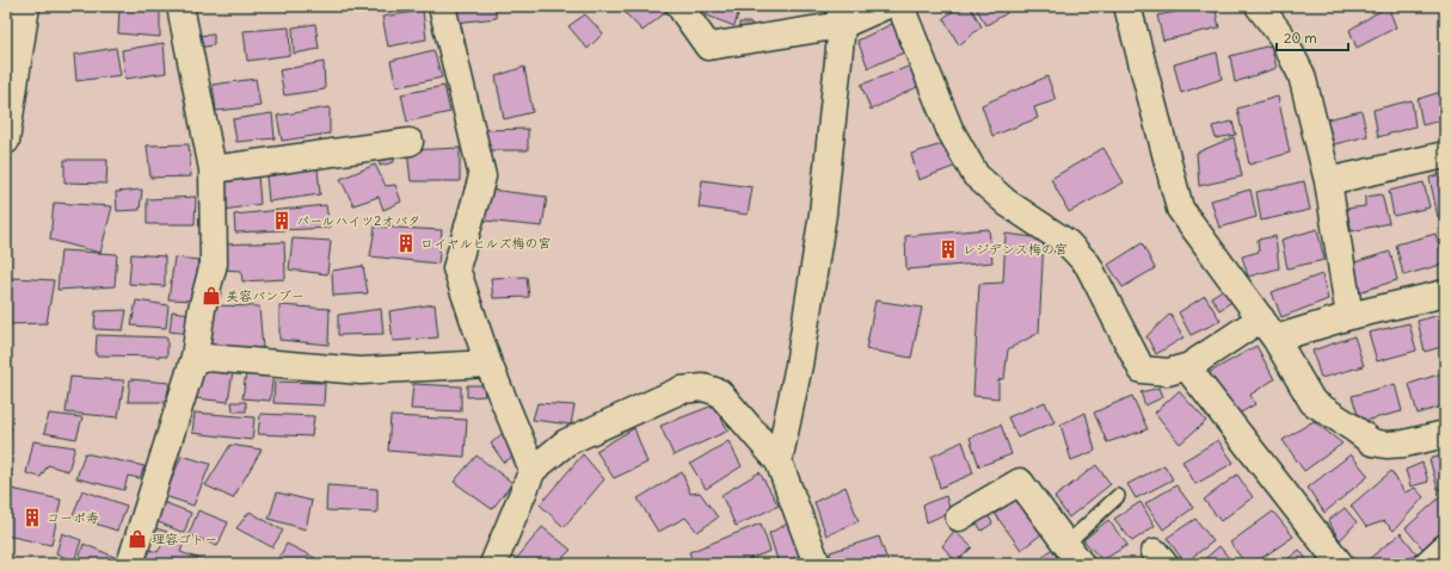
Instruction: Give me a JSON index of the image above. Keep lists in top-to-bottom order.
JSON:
{
  "places": {
    "building": [
      "パールハイツ2オバタ",
      "ロイヤルヒルズ梅の宮",
      "レジデンス梅の宮",
      "コーポ寿"
    ],
    "shop": ["美容バンブー", "理容ゴトー"]
  },
  "scale_bar": "20 m"
}
